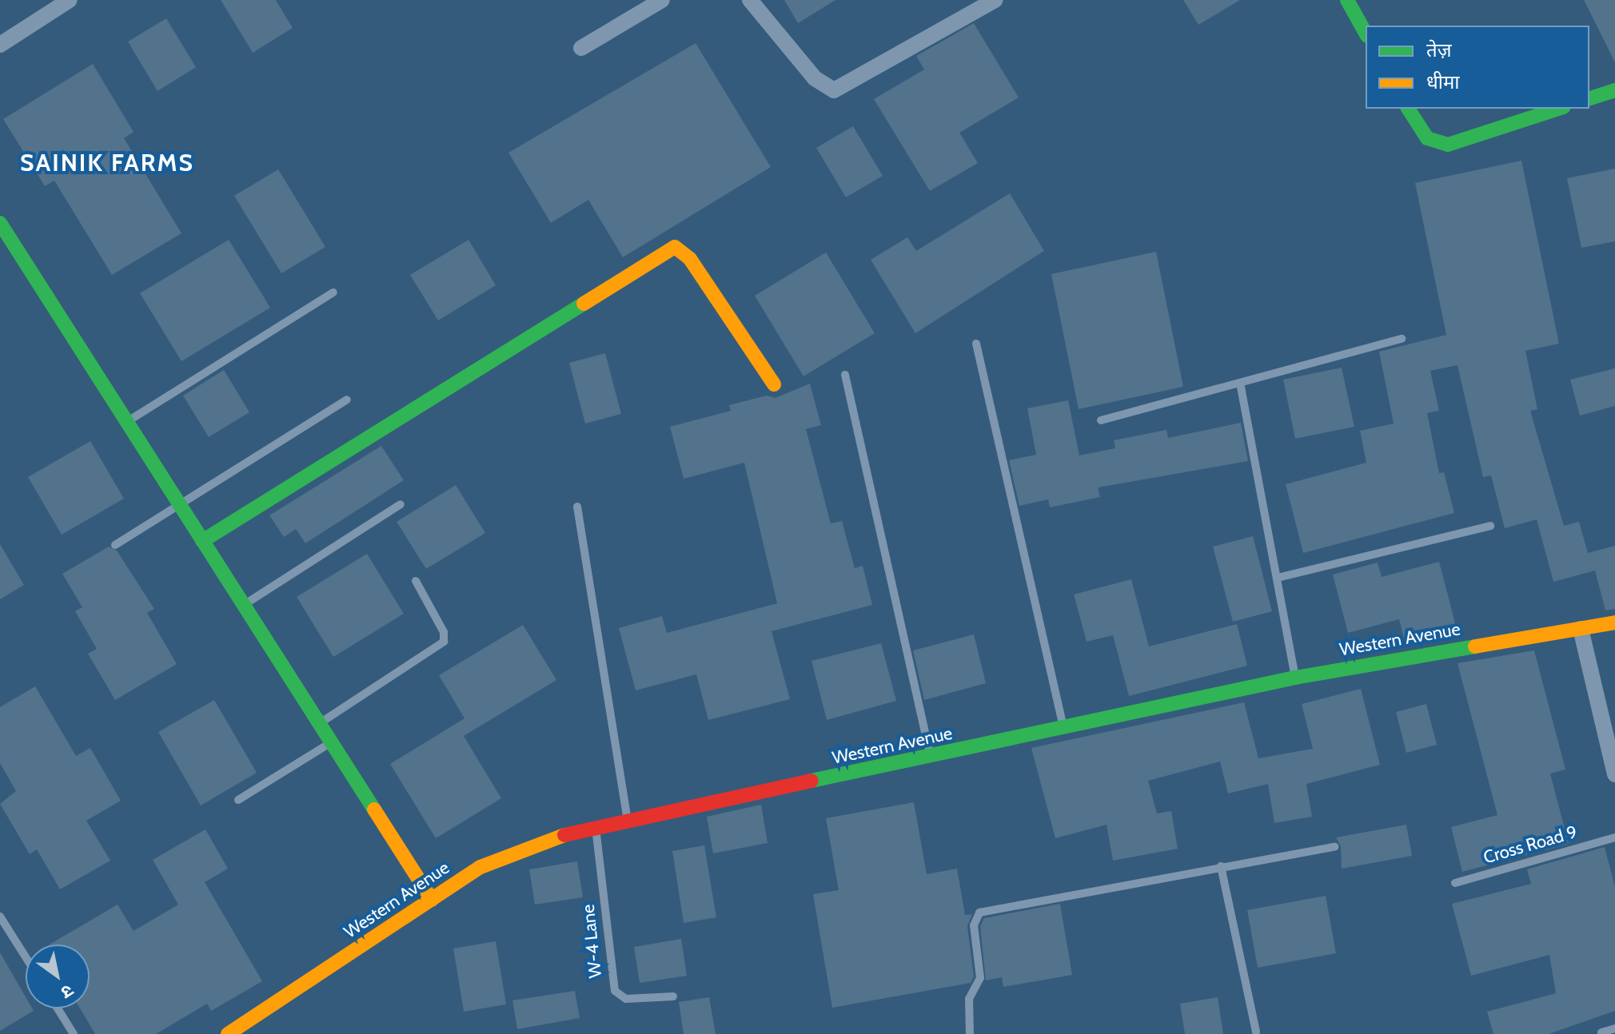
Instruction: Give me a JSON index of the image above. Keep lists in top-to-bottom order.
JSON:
{
  "streets": {
    "street": ["Western Avenue"],
    "lane": ["Cross Road 9", "W-4 Lane"]
  },
  "crossings": [
    ["Western Avenue", "W-4 Lane"]
  ],
  "districts": ["SAINIK FARMS"],
  "legend": ["तेज़", "धीमा"],
  "north": "bottom right"
}
